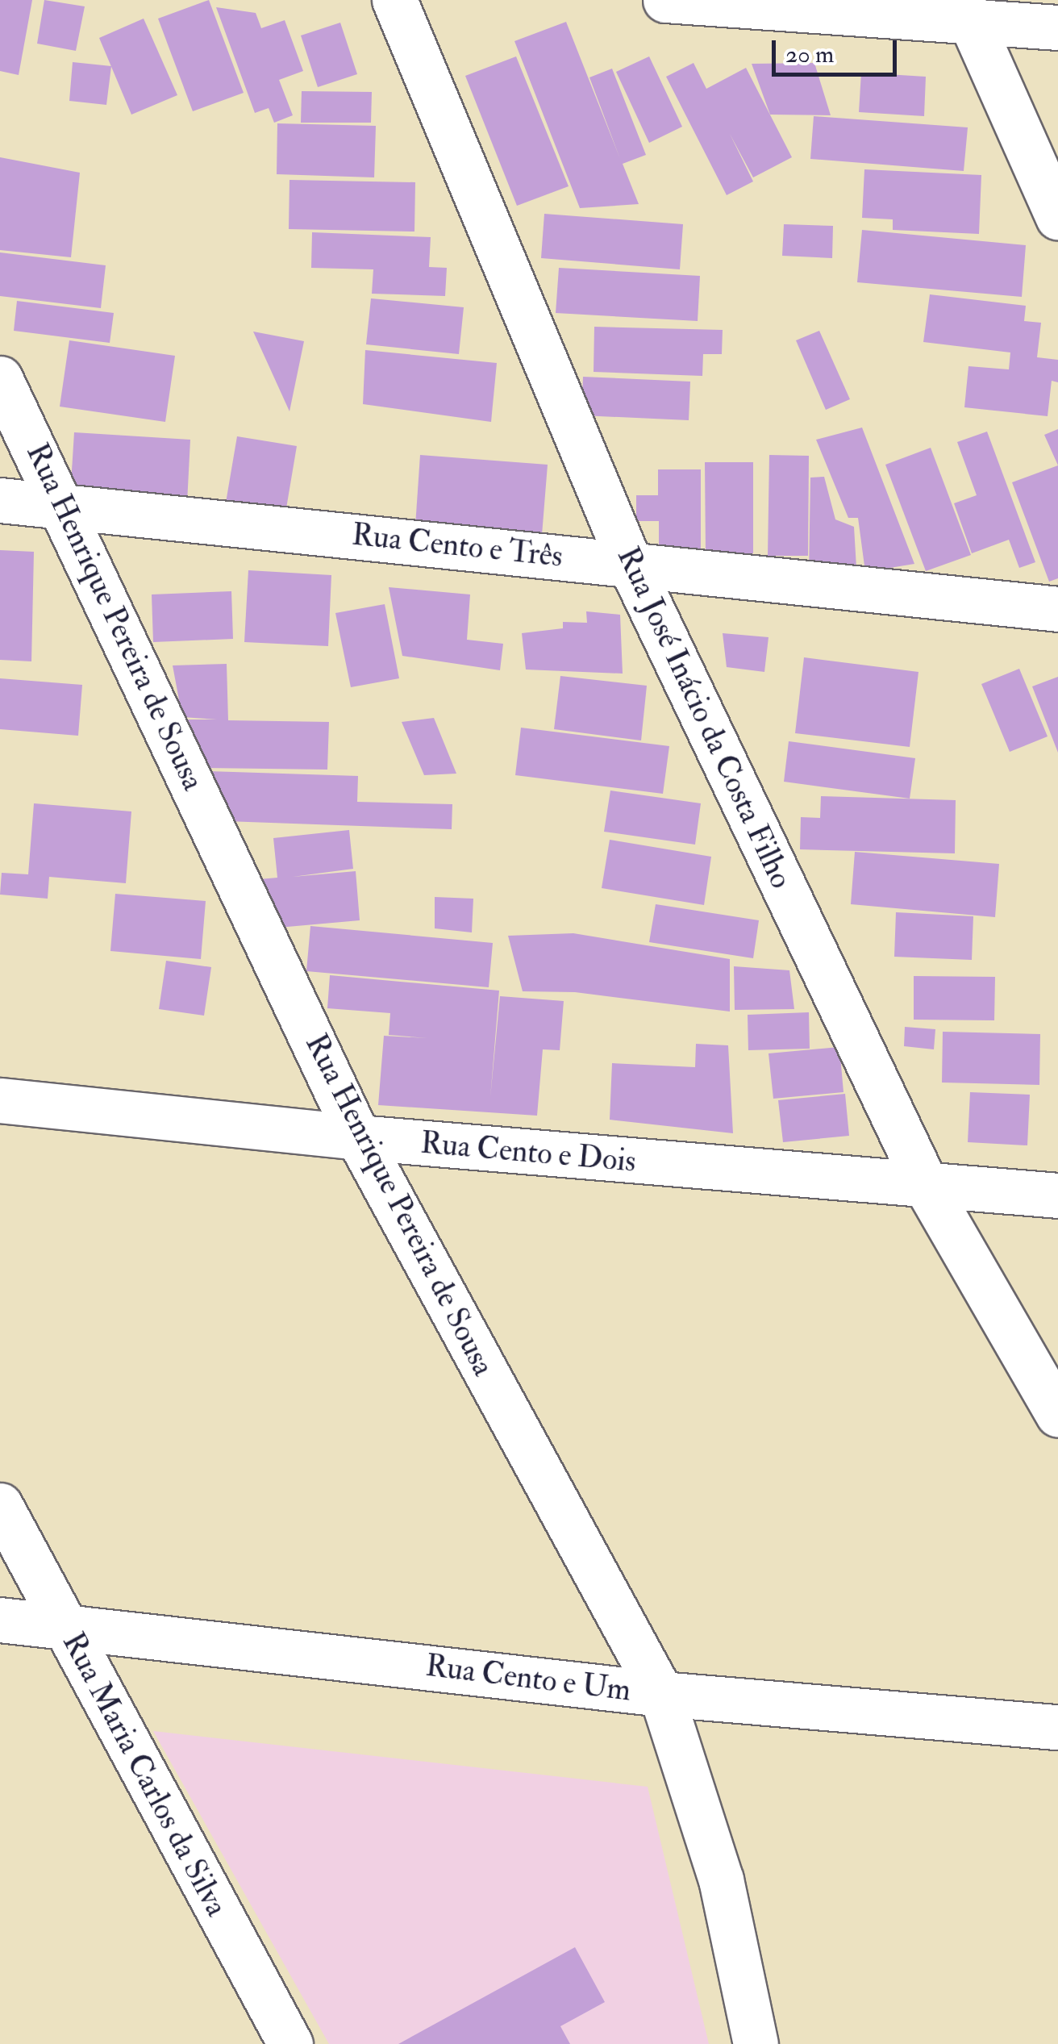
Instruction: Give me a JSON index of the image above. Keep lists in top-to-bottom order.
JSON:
{
  "streets": {
    "street": [
      "Rua Cento e Três",
      "Rua Henrique Pereira de Sousa",
      "Rua José Inácio da Costa Filho",
      "Rua Cento e Dois",
      "Rua Cento e Um",
      "Rua Maria Carlos da Silva"
    ]
  },
  "crossings": [
    ["Rua Cento e Três", "Rua Henrique Pereira de Sousa"],
    ["Rua Cento e Três", "Rua José Inácio da Costa Filho"],
    ["Rua Henrique Pereira de Sousa", "Rua Cento e Dois"],
    ["Rua Henrique Pereira de Sousa", "Rua Cento e Um"],
    ["Rua José Inácio da Costa Filho", "Rua Cento e Dois"],
    ["Rua Cento e Um", "Rua Maria Carlos da Silva"]
  ],
  "scale_bar": "20 m"
}
